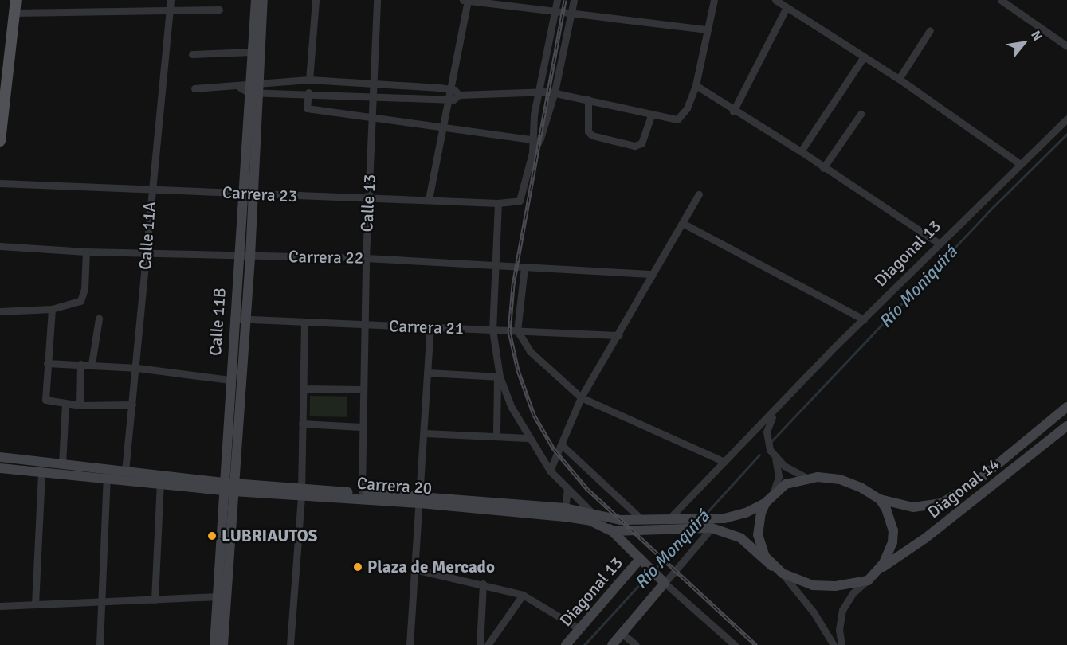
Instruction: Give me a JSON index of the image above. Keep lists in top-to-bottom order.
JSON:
{
  "streets": {
    "street": [
      "Carrera 23",
      "Calle 13",
      "Calle 11A",
      "Diagonal 13",
      "Carrera 22",
      "Calle 11B",
      "Carrera 21",
      "Carrera 20",
      "Diagonal 14"
    ]
  },
  "crossings": [
    ["Carrera 23", "Calle 13"],
    ["Carrera 23", "Calle 11A"],
    ["Carrera 23", "Calle 11B"],
    ["Calle 13", "Carrera 22"],
    ["Calle 13", "Carrera 21"],
    ["Calle 13", "Carrera 20"],
    ["Calle 11A", "Carrera 22"],
    ["Calle 11A", "Carrera 20"],
    ["Diagonal 13", "Carrera 20"],
    ["Diagonal 13", "Diagonal 14"],
    ["Carrera 22", "Calle 11B"],
    ["Calle 11B", "Carrera 21"],
    ["Calle 11B", "Carrera 20"],
    ["Carrera 20", "Diagonal 14"]
  ],
  "water": ["Río Moniquirá", "Río Monquirá"],
  "places": ["LUBRIAUTOS", "Plaza de Mercado"],
  "north": "top right"
}
